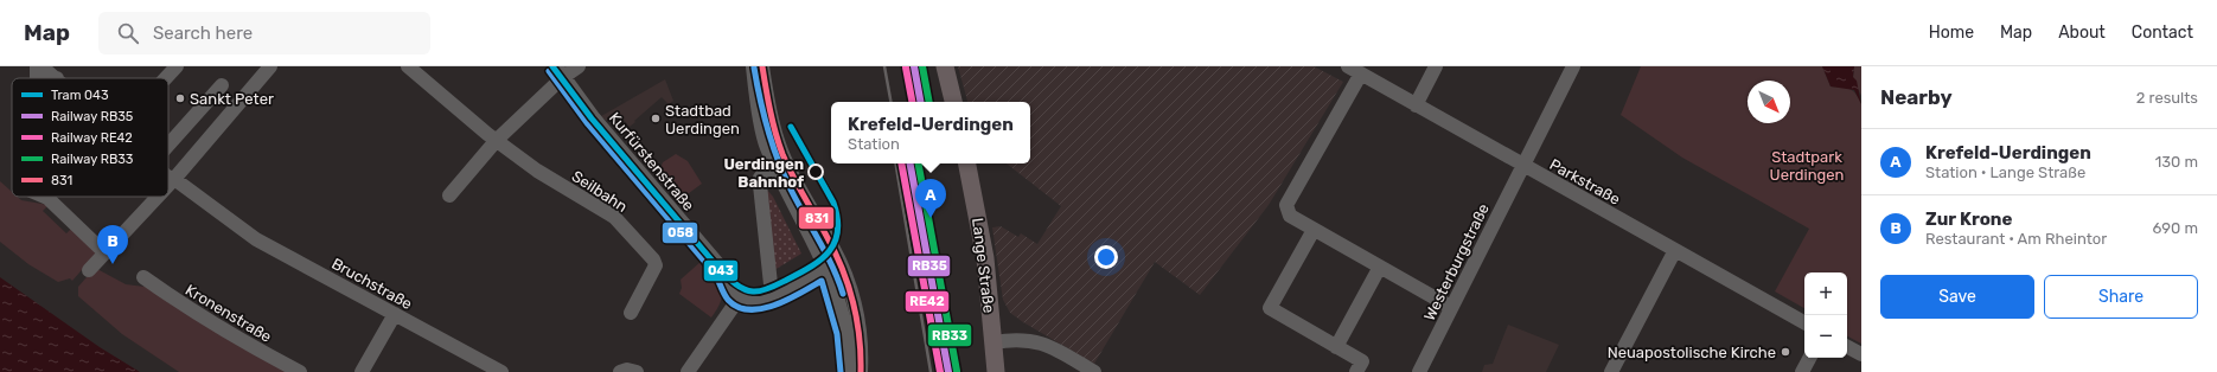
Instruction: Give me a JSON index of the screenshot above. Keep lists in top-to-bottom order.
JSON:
{
  "streets": {
    "main road": ["Lange Straße"],
    "street": [
      "Kurfürstenstraße",
      "Parkstraße",
      "Seilbahn",
      "Westerburgstraße",
      "Bruchstraße",
      "Kronenstraße"
    ]
  },
  "crossings": [
    ["Parkstraße", "Westerburgstraße"]
  ],
  "parks": ["Stadtpark Uerdingen"],
  "places": [
    "Sankt Peter",
    "Stadtbad Uerdingen",
    "Uerdingen Bahnhof",
    "Neuapostolische Kirche"
  ],
  "lines": [
    "tram line 043",
    "rail line RB35",
    "rail line RB33",
    "transit line 831",
    "rail line RE42",
    "transit line 058"
  ],
  "legend": [
    "Tram 043",
    "Railway RB35",
    "Railway RE42",
    "Railway RB33",
    "831"
  ],
  "north": "bottom right",
  "page": {
    "header": "Map",
    "search": "Search here",
    "nav": [
      "Home",
      "Map",
      "About",
      "Contact"
    ],
    "heading": ["Nearby", "2 results"],
    "popup": ["Krefeld-Uerdingen", "Station"],
    "list": [
      {
        "mark": "A",
        "name": "Krefeld-Uerdingen",
        "note": "Station · Lange Straße",
        "value": "130 m"
      },
      {
        "mark": "B",
        "name": "Zur Krone",
        "note": "Restaurant · Am Rheintor",
        "value": "690 m"
      }
    ],
    "pins": ["A", "B"],
    "buttons": ["Save", "Share"],
    "map_buttons": ["+", "−"]
  }
}
